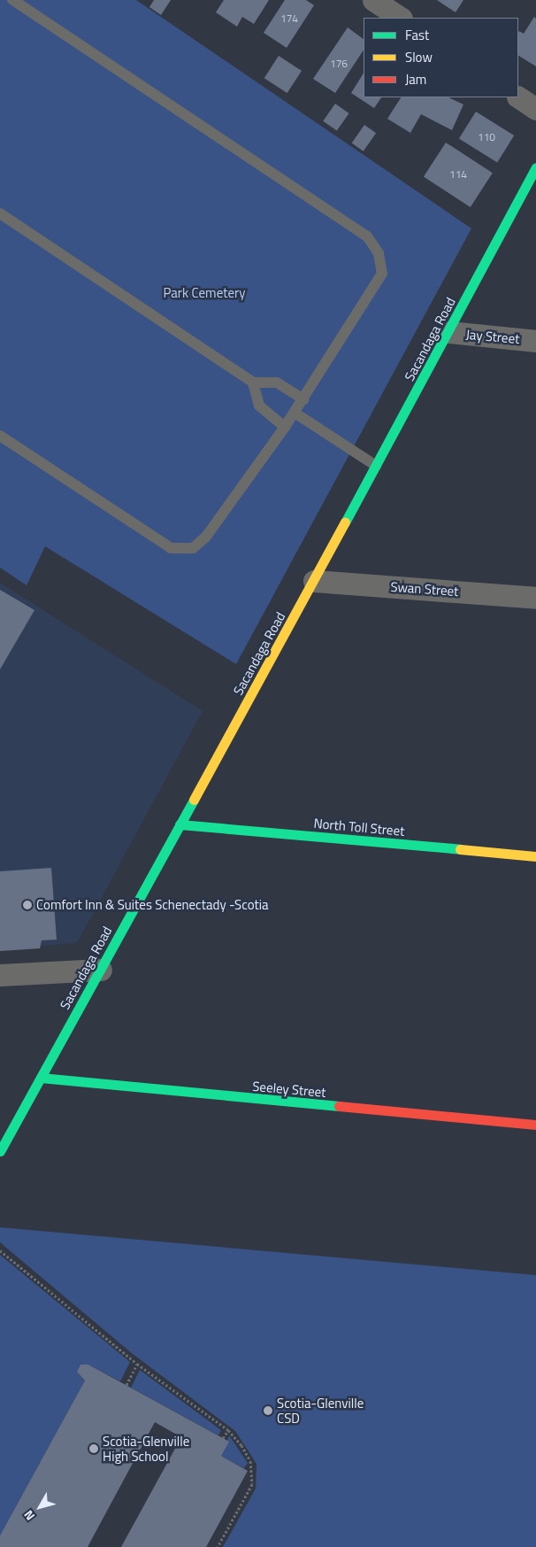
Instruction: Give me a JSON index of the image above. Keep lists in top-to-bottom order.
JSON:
{
  "streets": {
    "main road": ["Sacandaga Road", "North Toll Street", "Seeley Street"],
    "street": ["Jay Street", "Swan Street"]
  },
  "crossings": [
    ["Jay Street", "Sacandaga Road"],
    ["Sacandaga Road", "Swan Street"],
    ["Sacandaga Road", "North Toll Street"],
    ["Sacandaga Road", "Seeley Street"]
  ],
  "parks": ["Park Cemetery"],
  "places": ["Comfort Inn & Suites Schenectady -Scotia", "Scotia-Glenville CSD", "Scotia-Glenville High School"],
  "house_numbers": [
    "174",
    "176",
    "110",
    "114"
  ],
  "legend": ["Fast", "Slow", "Jam"],
  "north": "bottom left"
}
